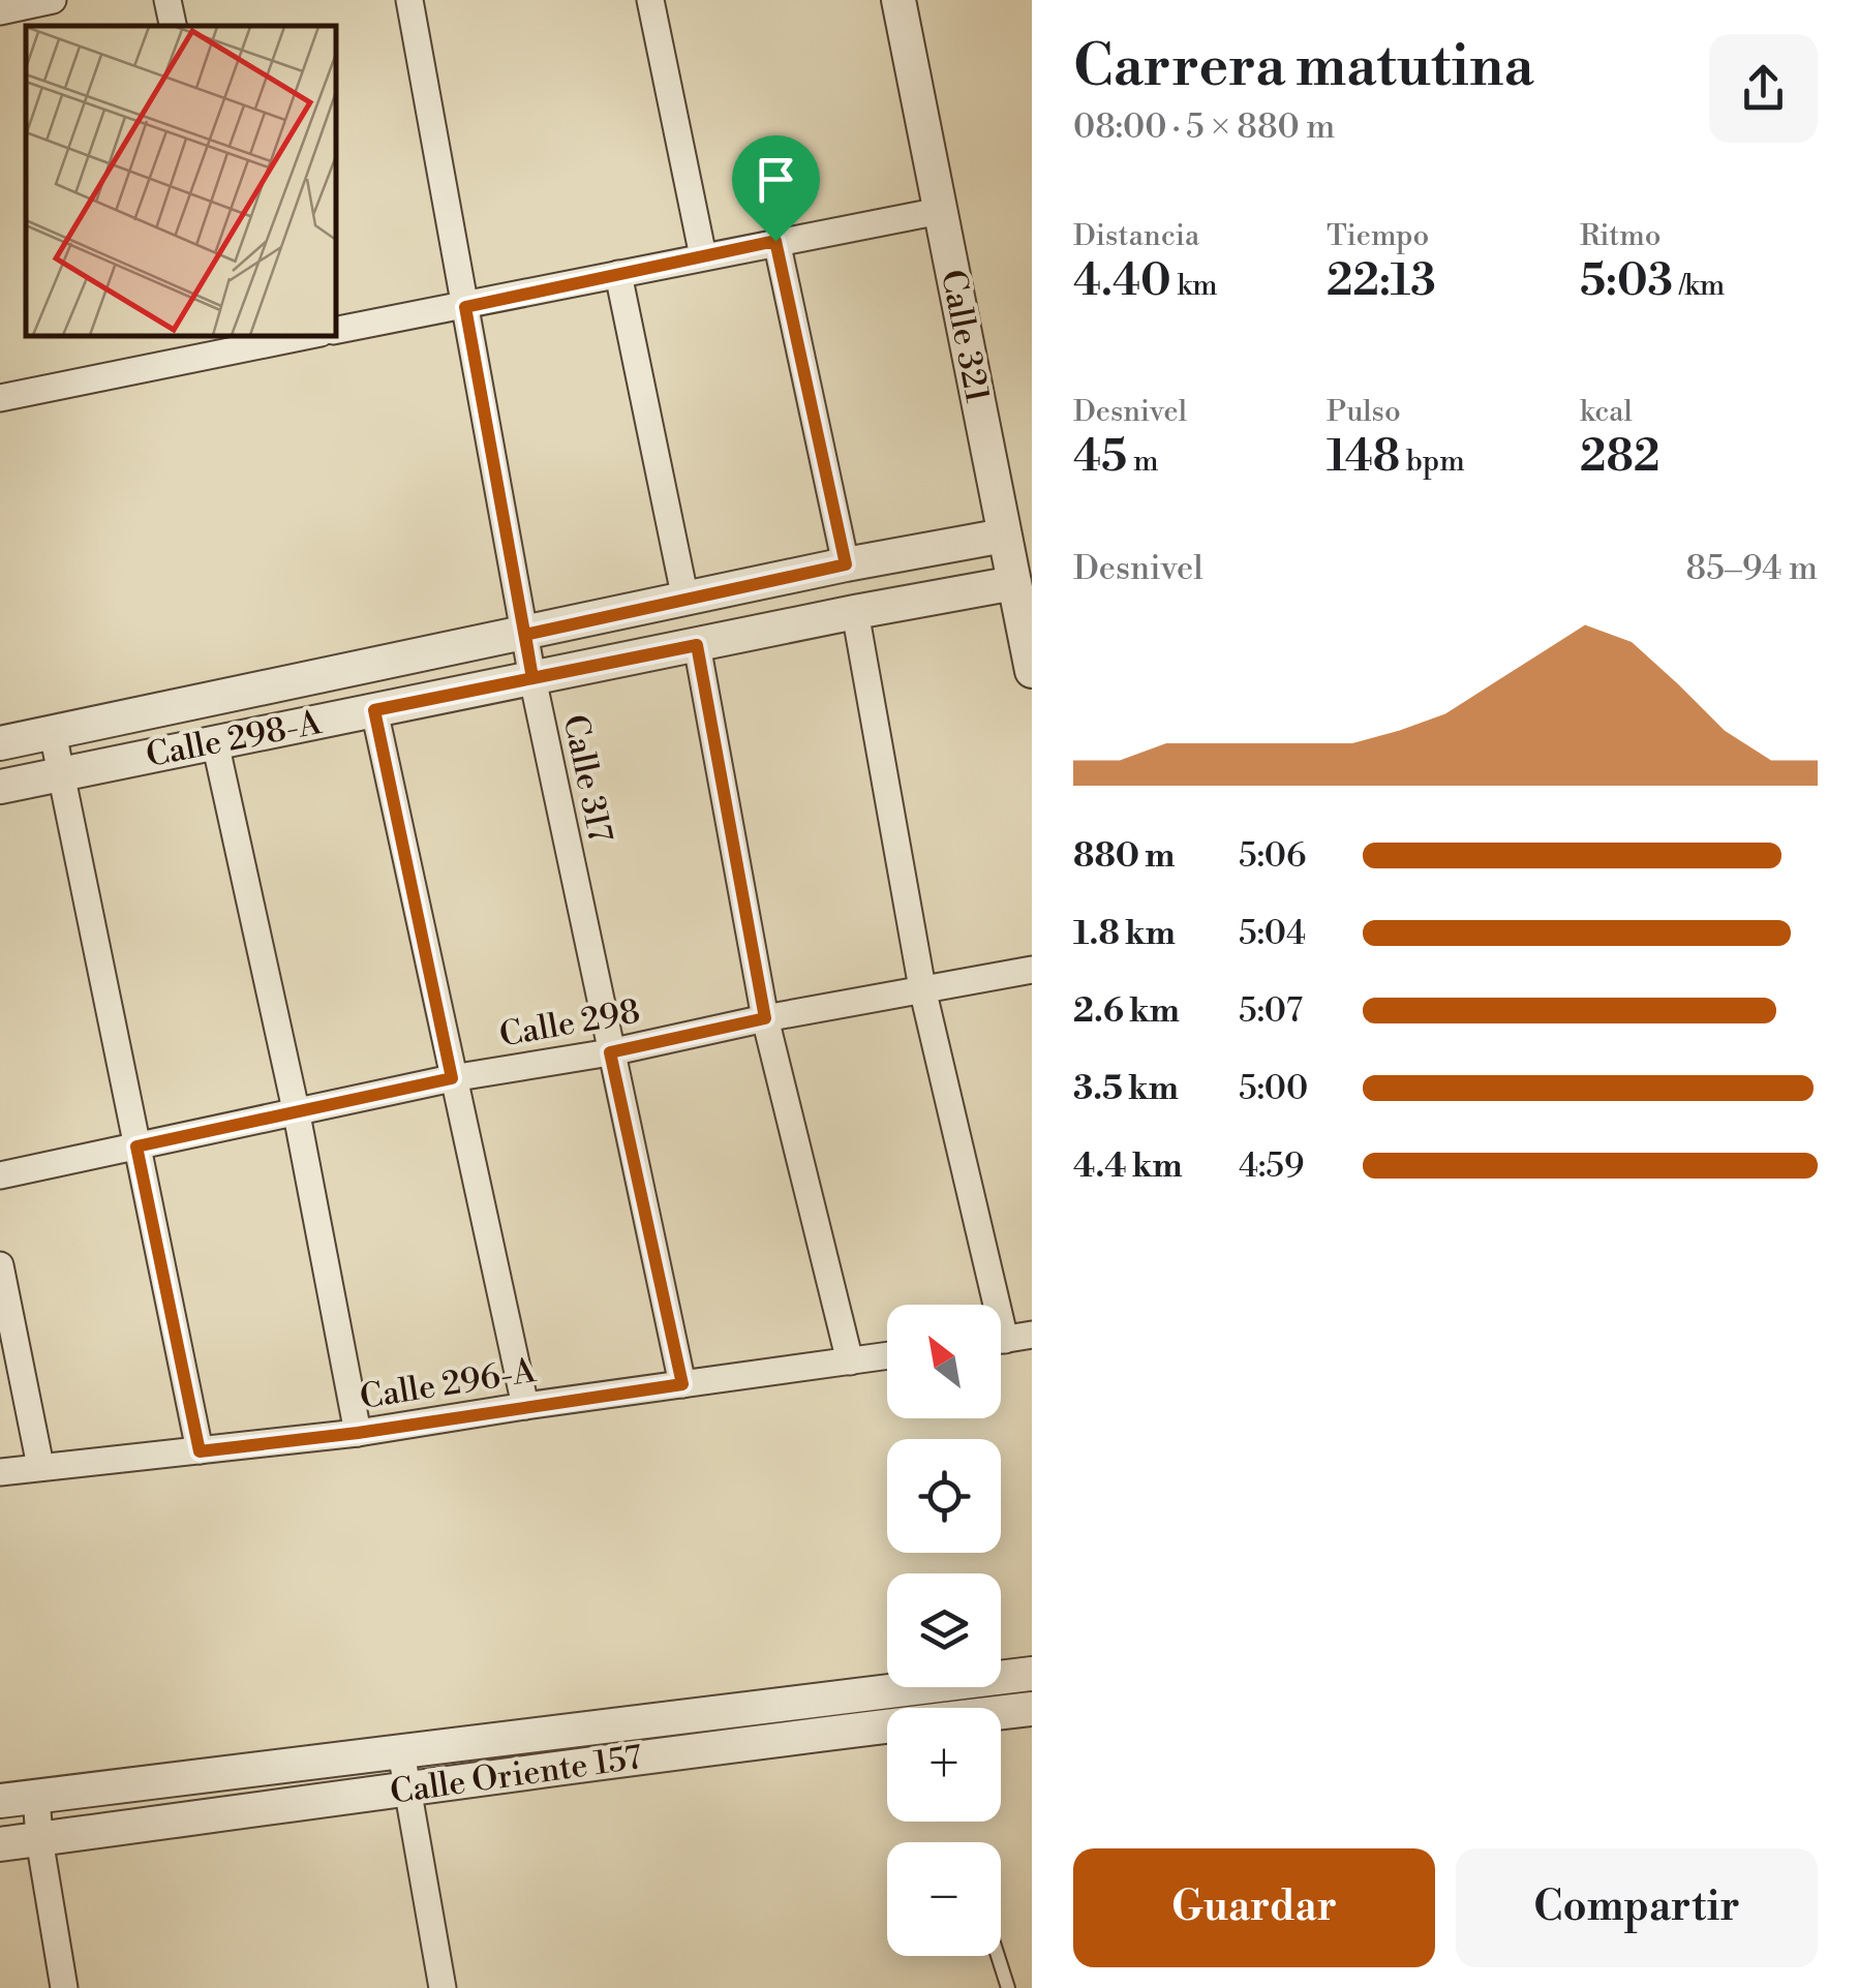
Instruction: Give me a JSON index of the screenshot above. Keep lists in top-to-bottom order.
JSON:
{
  "streets": {
    "street": [
      "Calle 321",
      "Calle 298-A",
      "Calle 317",
      "Calle 298",
      "Calle 296-A",
      "Calle Oriente 157"
    ]
  },
  "crossings": [
    ["Calle 321", "Calle 298-A"],
    ["Calle 298-A", "Calle 317"],
    ["Calle 317", "Calle 298"],
    ["Calle 317", "Calle 296-A"]
  ],
  "north": "top left",
  "page": {
    "heading": ["Carrera matutina", "08:00 · 5 × 880 m"],
    "stats": [
      ["Distancia", "4.40 km"],
      ["Tiempo", "22:13"],
      ["Ritmo", "5:03 /km"],
      ["Desnivel", "45 m"],
      ["Pulso", "148 bpm"],
      ["kcal", "282"]
    ],
    "chart": ["Desnivel", "85–94 m"],
    "list": [
      {
        "name": "880 m",
        "note": "5:06"
      },
      {
        "name": "1.8 km",
        "note": "5:04"
      },
      {
        "name": "2.6 km",
        "note": "5:07"
      },
      {
        "name": "3.5 km",
        "note": "5:00"
      },
      {
        "name": "4.4 km",
        "note": "4:59"
      }
    ],
    "map_buttons": ["+", "−"],
    "buttons": ["Guardar", "Compartir"]
  }
}
